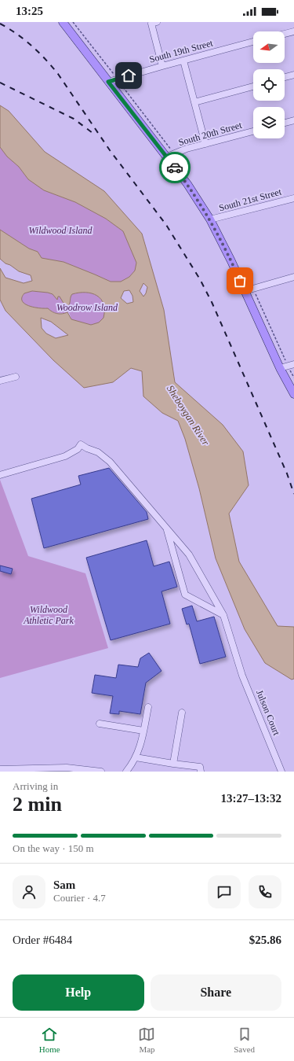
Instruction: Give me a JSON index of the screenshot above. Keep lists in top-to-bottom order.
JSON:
{
  "streets": {
    "street": [
      "South 19th Street",
      "South 20th Street",
      "South 21st Street",
      "Julson Court"
    ]
  },
  "water": ["Sheboygan River"],
  "parks": ["Wildwood Island", "Woodrow Island", "Wildwood Athletic Park"],
  "north": "left",
  "page": {
    "status": "13:25",
    "heading": ["2 min", "Arriving in", "13:27–13:32"],
    "panel": [
      "Sam",
      "Courier · 4.7",
      "Order #6484",
      "$25.86"
    ],
    "bar": "On the way · 150 m",
    "buttons": ["Help", "Share"],
    "tabs": ["Home", "Map", "Saved"]
  }
}
